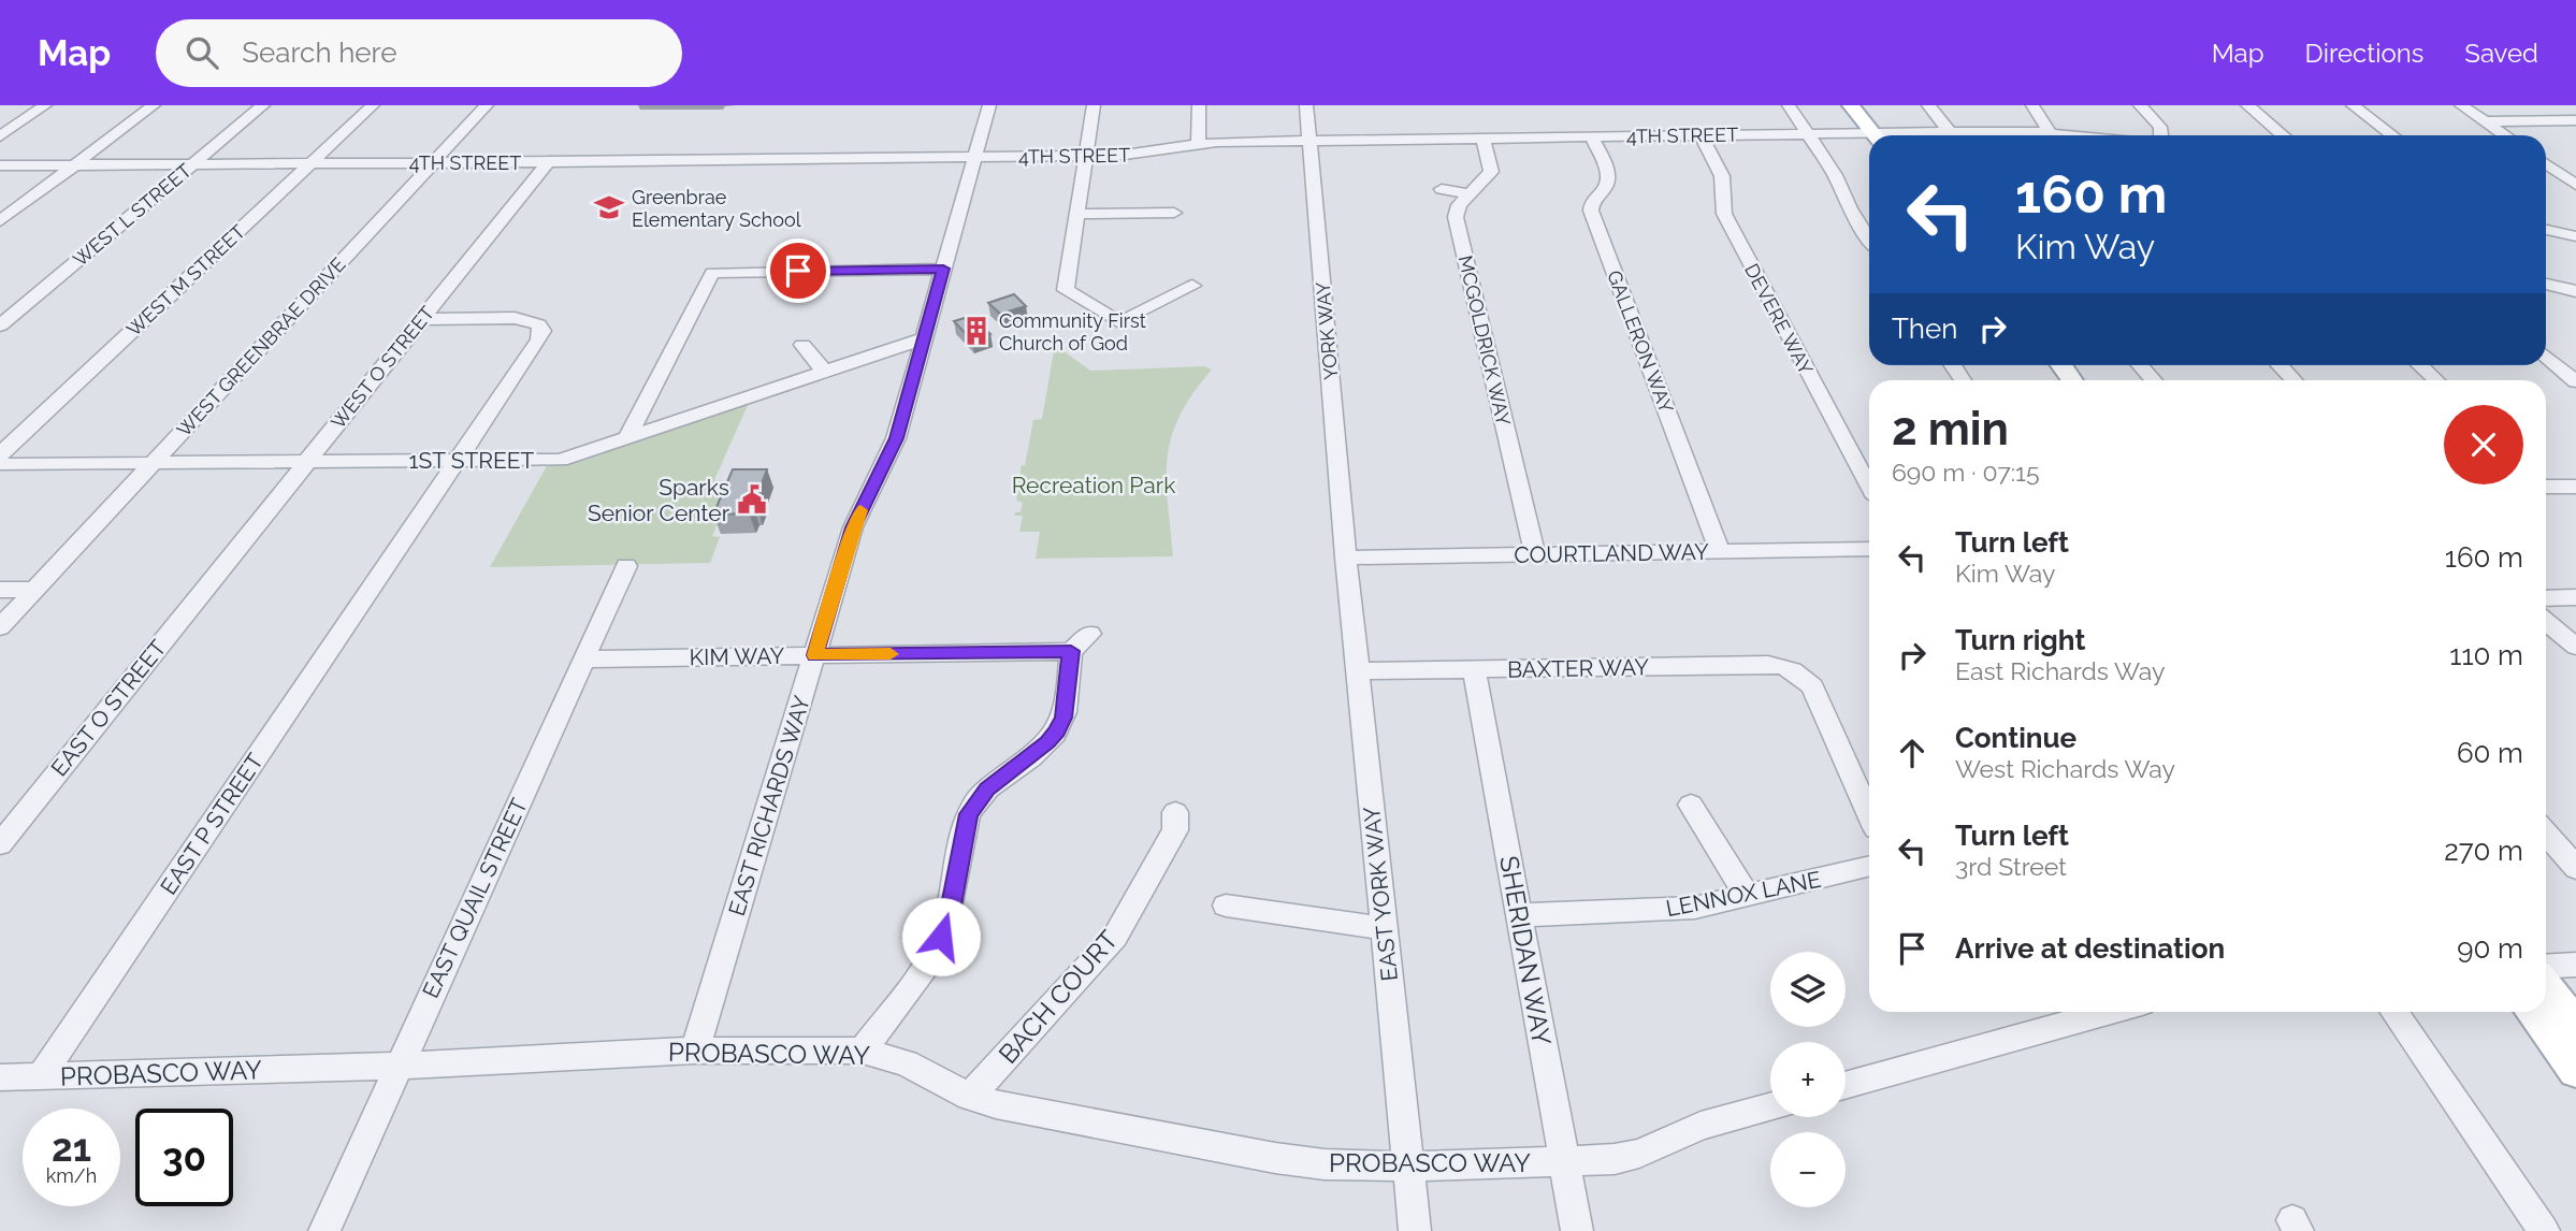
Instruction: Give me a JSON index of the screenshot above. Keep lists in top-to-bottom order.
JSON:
{
  "streets": {
    "street": [
      "4TH STREET",
      "WEST L STREET",
      "WEST M STREET",
      "DEVERE WAY",
      "YORK WAY",
      "MCGOLDRICK WAY",
      "GALLERON WAY",
      "WEST GREENBRAE DRIVE",
      "WEST O STREET",
      "1ST STREET",
      "COURTLAND WAY",
      "KIM WAY",
      "BAXTER WAY",
      "EAST O STREET",
      "EAST RICHARDS WAY",
      "EAST P STREET",
      "EAST YORK WAY",
      "LENNOX LANE",
      "EAST QUAIL STREET",
      "SHERIDAN WAY",
      "BACH COURT",
      "PROBASCO WAY"
    ]
  },
  "crossings": [
    ["4TH STREET", "WEST L STREET"],
    ["4TH STREET", "WEST M STREET"],
    ["4TH STREET", "DEVERE WAY"],
    ["4TH STREET", "YORK WAY"],
    ["4TH STREET", "MCGOLDRICK WAY"],
    ["4TH STREET", "GALLERON WAY"],
    ["4TH STREET", "WEST GREENBRAE DRIVE"],
    ["4TH STREET", "WEST O STREET"],
    ["4TH STREET", "EAST RICHARDS WAY"],
    ["YORK WAY", "COURTLAND WAY"],
    ["YORK WAY", "EAST YORK WAY"],
    ["MCGOLDRICK WAY", "COURTLAND WAY"],
    ["GALLERON WAY", "COURTLAND WAY"],
    ["WEST GREENBRAE DRIVE", "1ST STREET"],
    ["WEST O STREET", "1ST STREET"],
    ["WEST O STREET", "EAST O STREET"],
    ["WEST O STREET", "EAST P STREET"],
    ["1ST STREET", "EAST RICHARDS WAY"],
    ["1ST STREET", "EAST P STREET"],
    ["COURTLAND WAY", "EAST YORK WAY"],
    ["KIM WAY", "EAST RICHARDS WAY"],
    ["KIM WAY", "EAST QUAIL STREET"],
    ["BAXTER WAY", "EAST YORK WAY"],
    ["BAXTER WAY", "SHERIDAN WAY"],
    ["EAST RICHARDS WAY", "PROBASCO WAY"],
    ["EAST P STREET", "PROBASCO WAY"],
    ["EAST YORK WAY", "PROBASCO WAY"],
    ["LENNOX LANE", "SHERIDAN WAY"],
    ["EAST QUAIL STREET", "PROBASCO WAY"],
    ["SHERIDAN WAY", "PROBASCO WAY"],
    ["BACH COURT", "PROBASCO WAY"]
  ],
  "parks": ["Recreation Park"],
  "places": {
    "school or university": ["Greenbrae Elementary School"],
    "building": ["Community First Church of God"],
    "public building": ["Sparks Senior Center"]
  },
  "page": {
    "header": "Map",
    "search": "Search here",
    "nav": ["Map", "Directions", "Saved"],
    "turn": ["160 m", "Kim Way"],
    "then": "Then",
    "heading": ["2 min", "690 m · 07:15"],
    "list": [
      {
        "name": "Turn left",
        "note": "Kim Way",
        "value": "160 m"
      },
      {
        "name": "Turn right",
        "note": "East Richards Way",
        "value": "110 m"
      },
      {
        "name": "Continue",
        "note": "West Richards Way",
        "value": "60 m"
      },
      {
        "name": "Turn left",
        "note": "3rd Street",
        "value": "270 m"
      },
      {
        "name": "Arrive at destination",
        "value": "90 m"
      }
    ],
    "map_buttons": ["+", "−"],
    "speed": "21 km/h",
    "limit": "30"
  }
}
